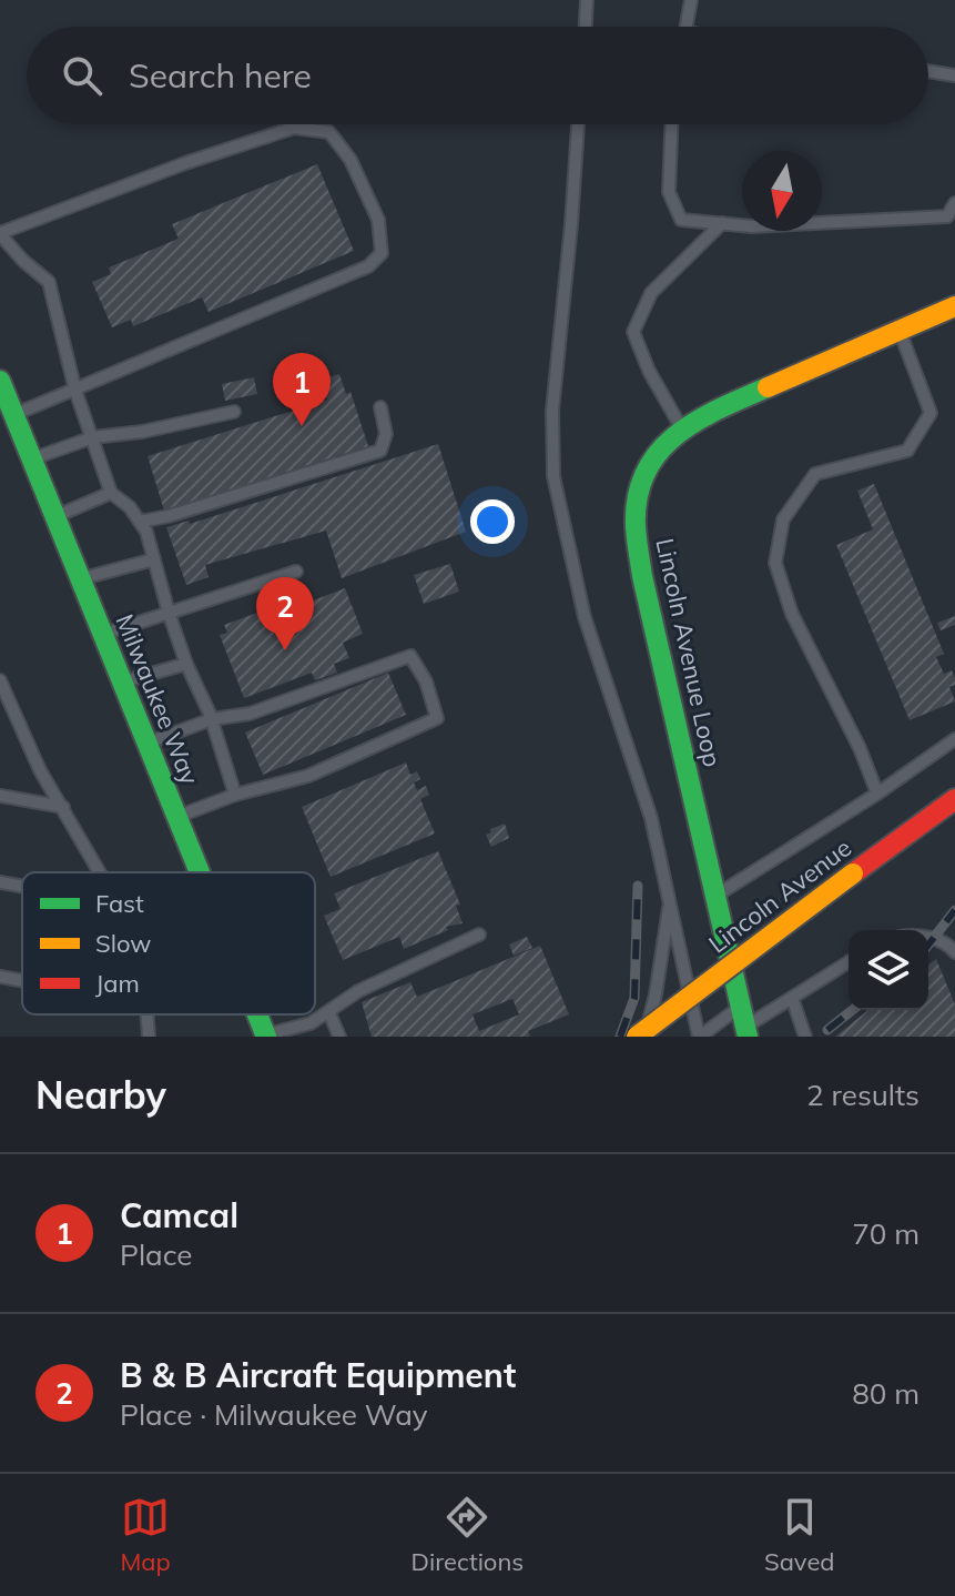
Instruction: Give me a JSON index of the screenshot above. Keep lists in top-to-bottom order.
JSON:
{
  "streets": {
    "street": ["Lincoln Avenue Loop", "Milwaukee Way", "Lincoln Avenue"]
  },
  "legend": ["Fast", "Slow", "Jam"],
  "north": "bottom",
  "page": {
    "search": "Search here",
    "pins": ["1", "2"],
    "heading": ["Nearby", "2 results"],
    "list": [
      {
        "mark": "1",
        "name": "Camcal",
        "note": "Place",
        "value": "70 m"
      },
      {
        "mark": "2",
        "name": "B & B Aircraft Equipment",
        "note": "Place · Milwaukee Way",
        "value": "80 m"
      }
    ],
    "nav": ["Map", "Directions", "Saved"]
  }
}
